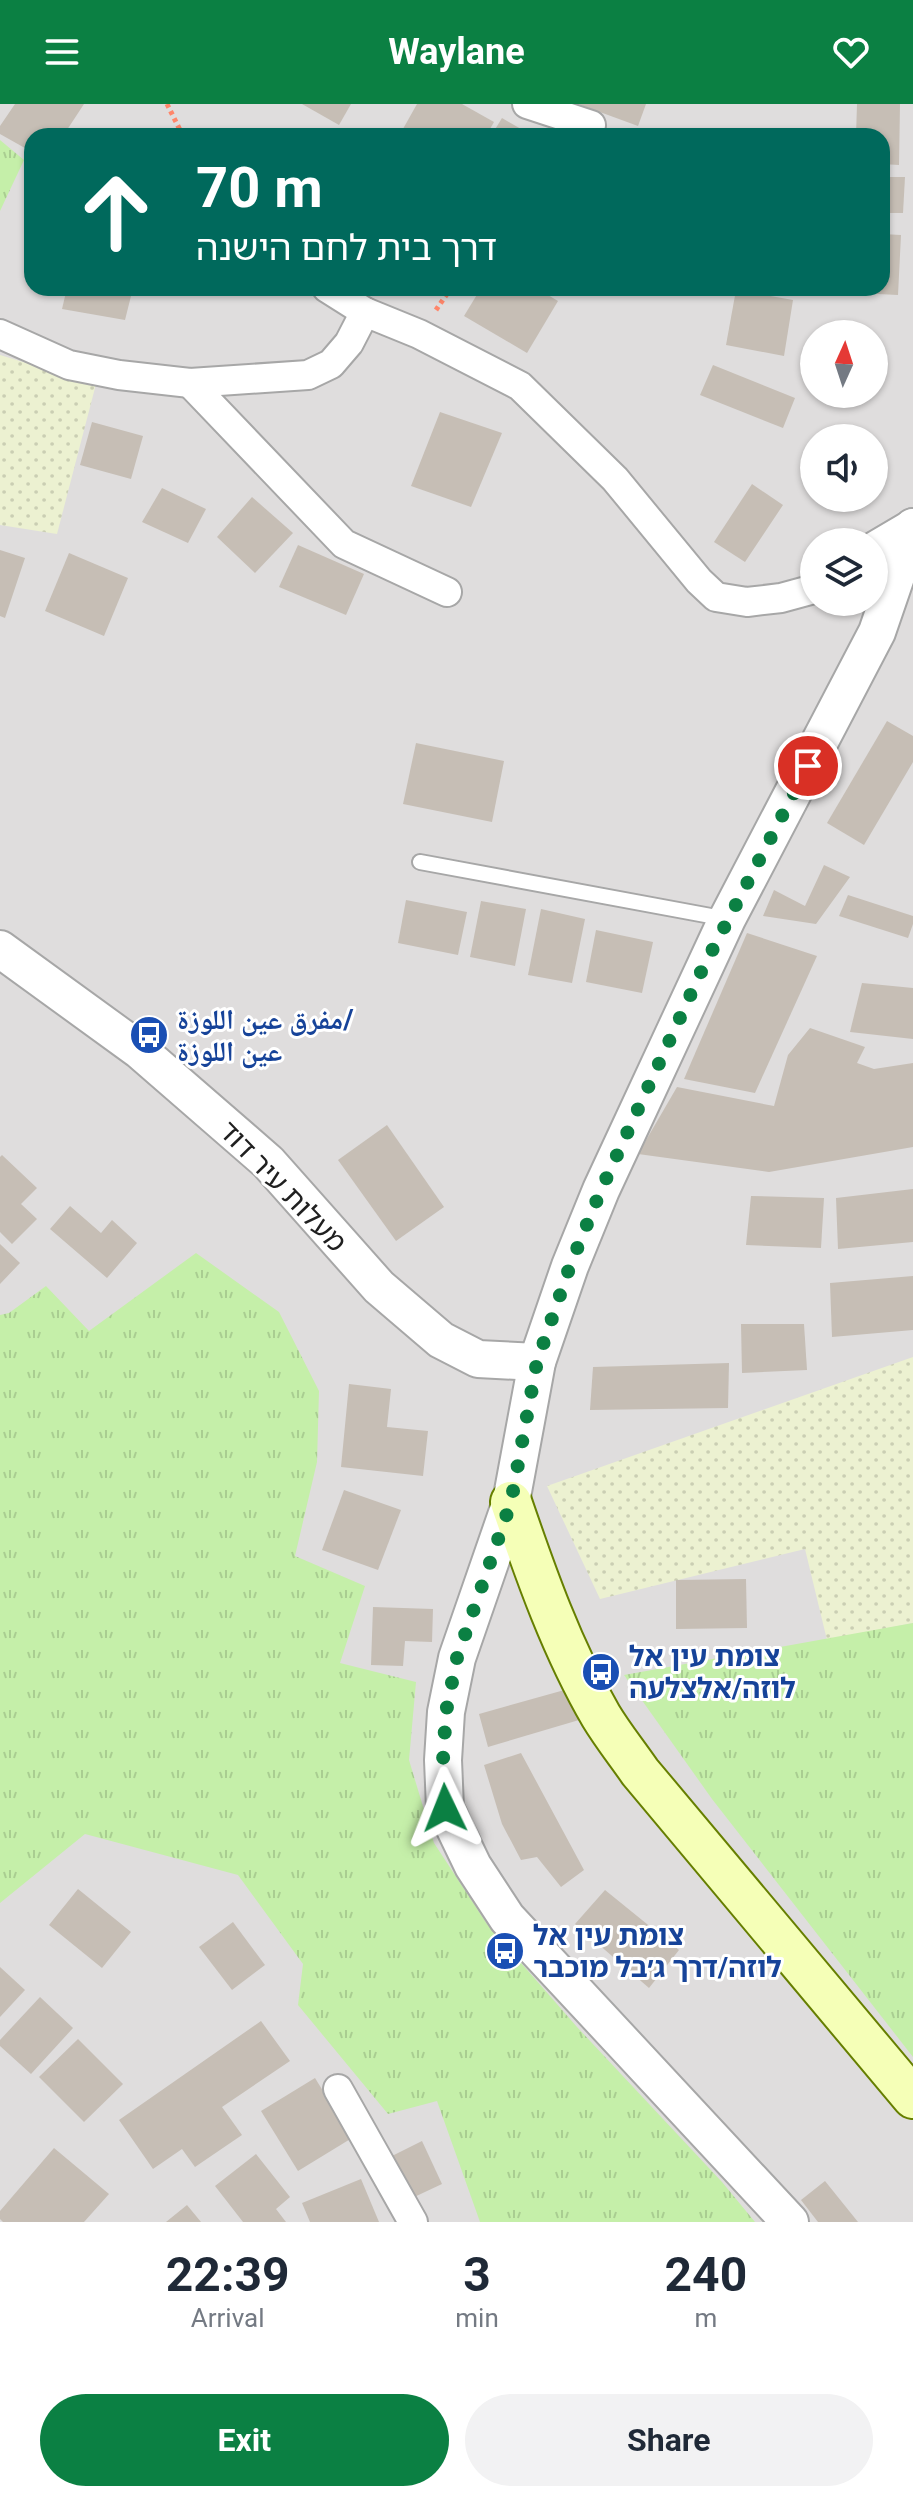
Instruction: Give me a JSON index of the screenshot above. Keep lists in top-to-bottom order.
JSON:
{
  "streets": {
    "street": ["מעלות עיר דוד"]
  },
  "places": {
    "bus stop": ["مفرق عين اللوزة/ عين اللوزة", "צומת עין אל לוזה/אלצלעה", "צומת עין אל לוזה/דרך ג׳בל מוכבר"]
  },
  "north": "top",
  "page": {
    "header": "Waylane",
    "turn": ["70 m", "דרך בית לחם הישנה"],
    "eta": [
      "22:39",
      "Arrival",
      "3",
      "min",
      "240",
      "m"
    ],
    "buttons": ["Exit", "Share"]
  }
}
